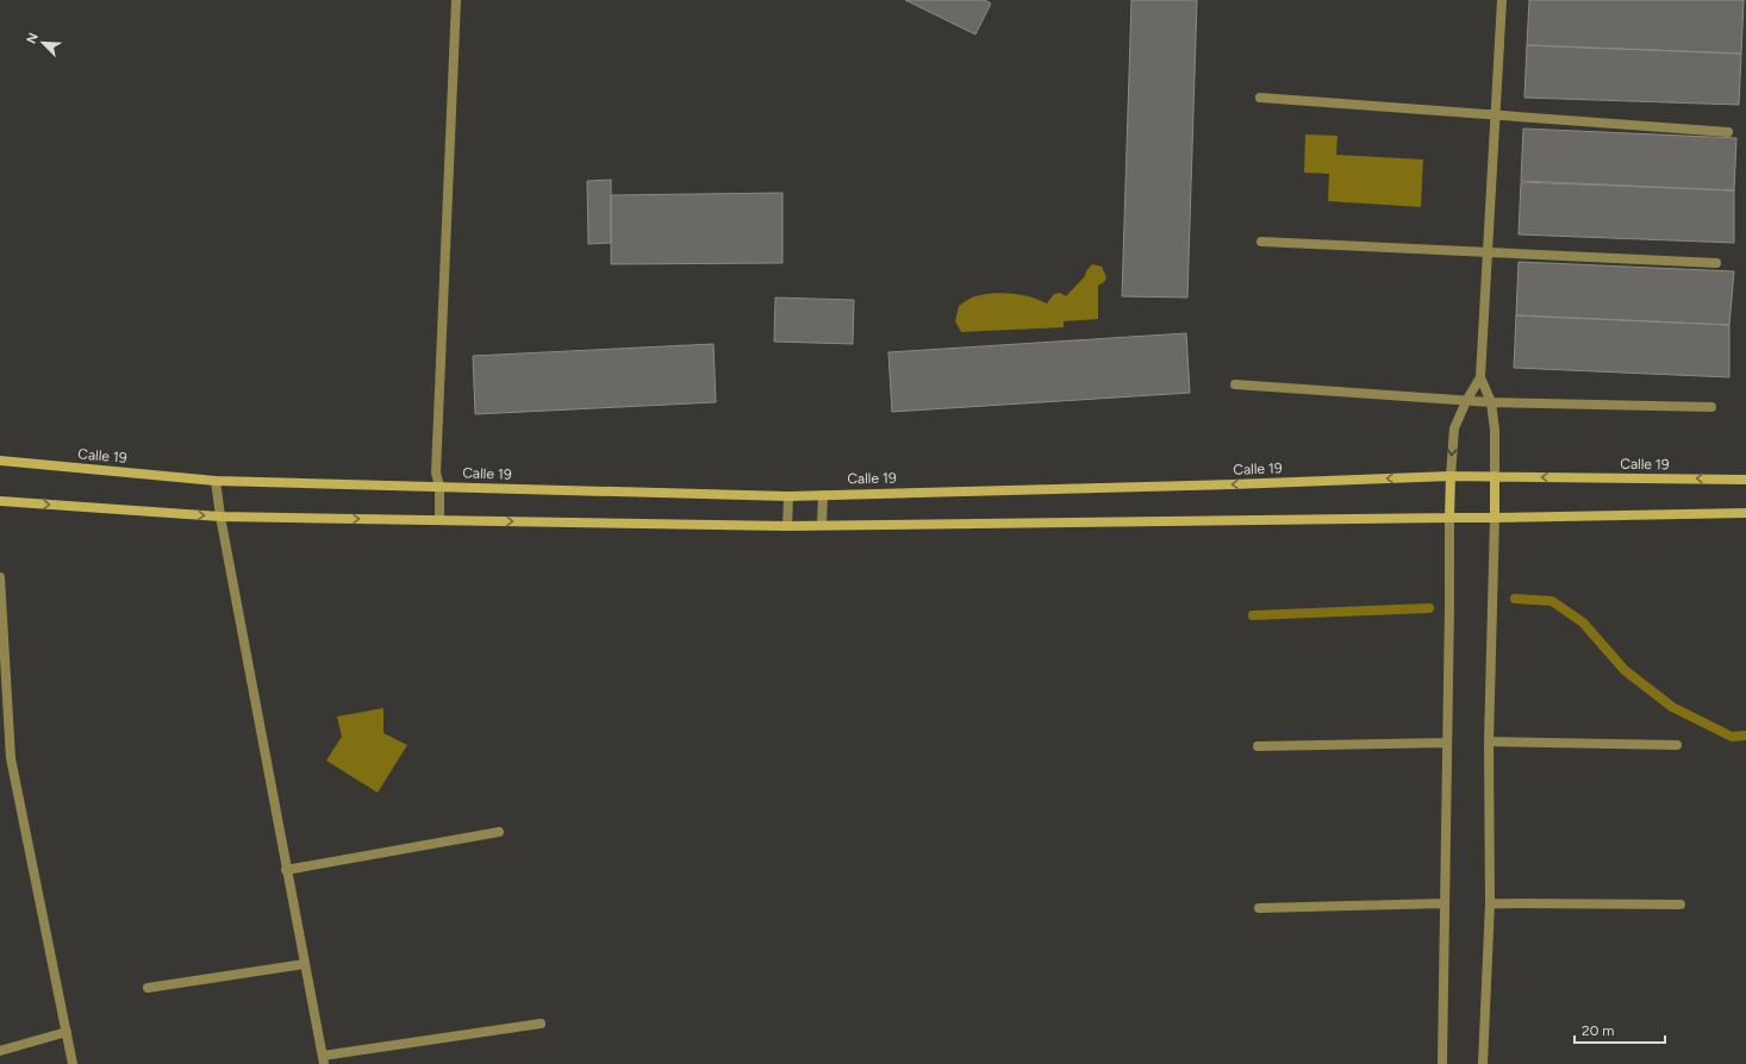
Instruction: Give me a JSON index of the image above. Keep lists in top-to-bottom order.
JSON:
{
  "streets": {
    "street": ["Calle 19"]
  },
  "scale_bar": "20 m",
  "north": "top left"
}
